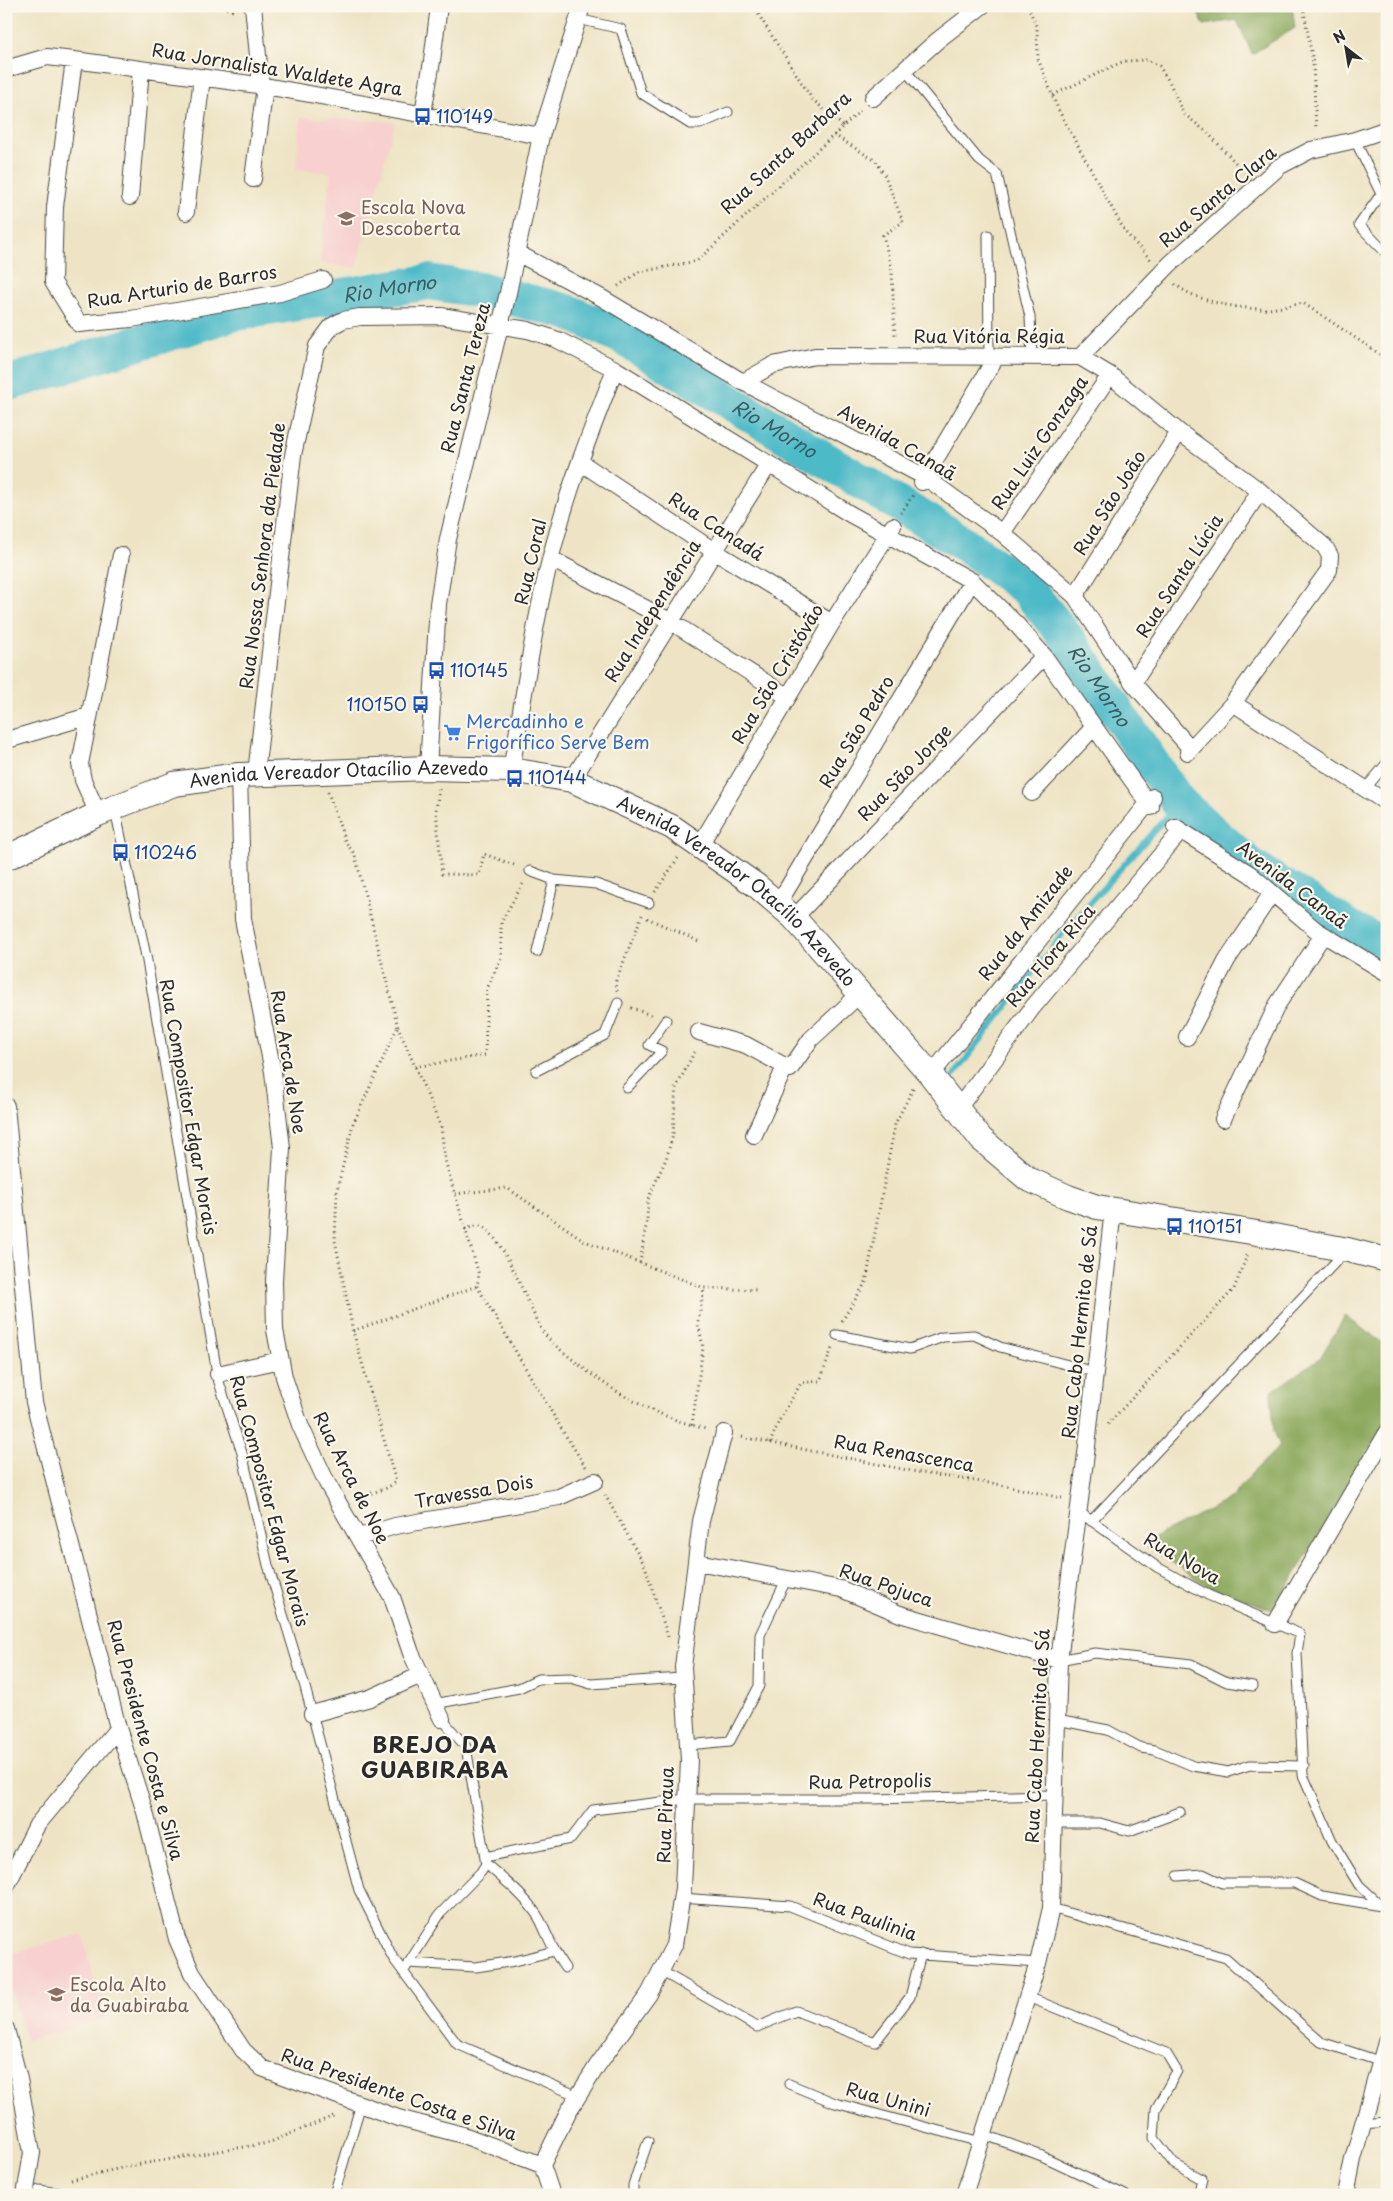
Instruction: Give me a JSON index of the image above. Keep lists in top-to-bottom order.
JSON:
{
  "streets": {
    "main road": ["Avenida Vereador Otacílio Azevedo"],
    "street": [
      "Rua Jornalista Waldete Agra",
      "Rua Santa Barbara",
      "Rua Santa Clara",
      "Rua Arturio de Barros",
      "Rua Vitória Régia",
      "Rua Santa Tereza",
      "Avenida Canaã",
      "Rua Luiz Gonzaga",
      "Rua São João",
      "Rua Canadá",
      "Rua Nossa Senhora da Piedade",
      "Rua Coral",
      "Rua Santa Lúcia",
      "Rua Independência",
      "Rua São Cristóvão",
      "Rua São Pedro",
      "Rua São Jorge",
      "Rua da Amizade",
      "Rua Flora Rica",
      "Rua Arca de Noe",
      "Rua Cabo Hermito de Sá",
      "Travessa Dois",
      "Rua Pojuca",
      "Rua Presidente Costa e Silva",
      "Rua Piraua"
    ],
    "lane": [
      "Rua Compositor Edgar Morais",
      "Rua Nova",
      "Rua Petropolis",
      "Rua Paulinia",
      "Rua Unini"
    ],
    "path": ["Rua Renascenca"]
  },
  "crossings": [
    ["Rua Jornalista Waldete Agra", "Rua Arturio de Barros"],
    ["Rua Jornalista Waldete Agra", "Rua Santa Tereza"],
    ["Rua Santa Barbara", "Avenida Canaã"],
    ["Rua Santa Clara", "Rua Vitória Régia"],
    ["Rua Vitória Régia", "Avenida Canaã"],
    ["Rua Vitória Régia", "Rua Luiz Gonzaga"],
    ["Rua Vitória Régia", "Rua São João"],
    ["Rua Vitória Régia", "Rua Santa Lúcia"],
    ["Rua Santa Tereza", "Avenida Canaã"],
    ["Rua Santa Tereza", "Rua Nossa Senhora da Piedade"],
    ["Rua Santa Tereza", "Avenida Vereador Otacílio Azevedo"],
    ["Avenida Canaã", "Rua Luiz Gonzaga"],
    ["Avenida Canaã", "Rua São João"],
    ["Avenida Canaã", "Rua Santa Lúcia"],
    ["Avenida Canaã", "Rua Flora Rica"],
    ["Rua Canadá", "Rua Coral"],
    ["Rua Canadá", "Rua Independência"],
    ["Rua Canadá", "Rua São Cristóvão"],
    ["Rua Nossa Senhora da Piedade", "Avenida Vereador Otacílio Azevedo"],
    ["Rua Nossa Senhora da Piedade", "Rua Arca de Noe"],
    ["Rua Coral", "Avenida Vereador Otacílio Azevedo"],
    ["Rua Independência", "Avenida Vereador Otacílio Azevedo"],
    ["Rua São Cristóvão", "Avenida Vereador Otacílio Azevedo"],
    ["Rua São Pedro", "Rua São Jorge"],
    ["Rua São Pedro", "Avenida Vereador Otacílio Azevedo"],
    ["Rua São Jorge", "Avenida Vereador Otacílio Azevedo"],
    ["Avenida Vereador Otacílio Azevedo", "Rua da Amizade"],
    ["Avenida Vereador Otacílio Azevedo", "Rua Flora Rica"],
    ["Avenida Vereador Otacílio Azevedo", "Rua Arca de Noe"],
    ["Avenida Vereador Otacílio Azevedo", "Rua Compositor Edgar Morais"],
    ["Avenida Vereador Otacílio Azevedo", "Rua Cabo Hermito de Sá"],
    ["Rua Arca de Noe", "Travessa Dois"],
    ["Rua Arca de Noe", "Rua Petropolis"],
    ["Rua Compositor Edgar Morais", "Rua Piraua"],
    ["Rua Cabo Hermito de Sá", "Rua Renascenca"],
    ["Rua Cabo Hermito de Sá", "Rua Nova"],
    ["Rua Cabo Hermito de Sá", "Rua Pojuca"],
    ["Rua Cabo Hermito de Sá", "Rua Petropolis"],
    ["Rua Cabo Hermito de Sá", "Rua Paulinia"],
    ["Rua Cabo Hermito de Sá", "Rua Unini"],
    ["Rua Renascenca", "Rua Nova"],
    ["Rua Renascenca", "Rua Piraua"],
    ["Rua Pojuca", "Rua Piraua"],
    ["Rua Presidente Costa e Silva", "Rua Piraua"],
    ["Rua Petropolis", "Rua Piraua"],
    ["Rua Piraua", "Rua Paulinia"]
  ],
  "districts": ["BREJO DA GUABIRABA"],
  "water": ["Rio Morno"],
  "places": {
    "bus stop": [
      "110149",
      "110145",
      "110150",
      "110144",
      "110246",
      "110151"
    ],
    "school or university": ["Escola Nova Descoberta", "Escola Alto da Guabiraba"],
    "supermarket": ["Mercadinho e Frigorífico Serve Bem"]
  },
  "north": "top left"
}
